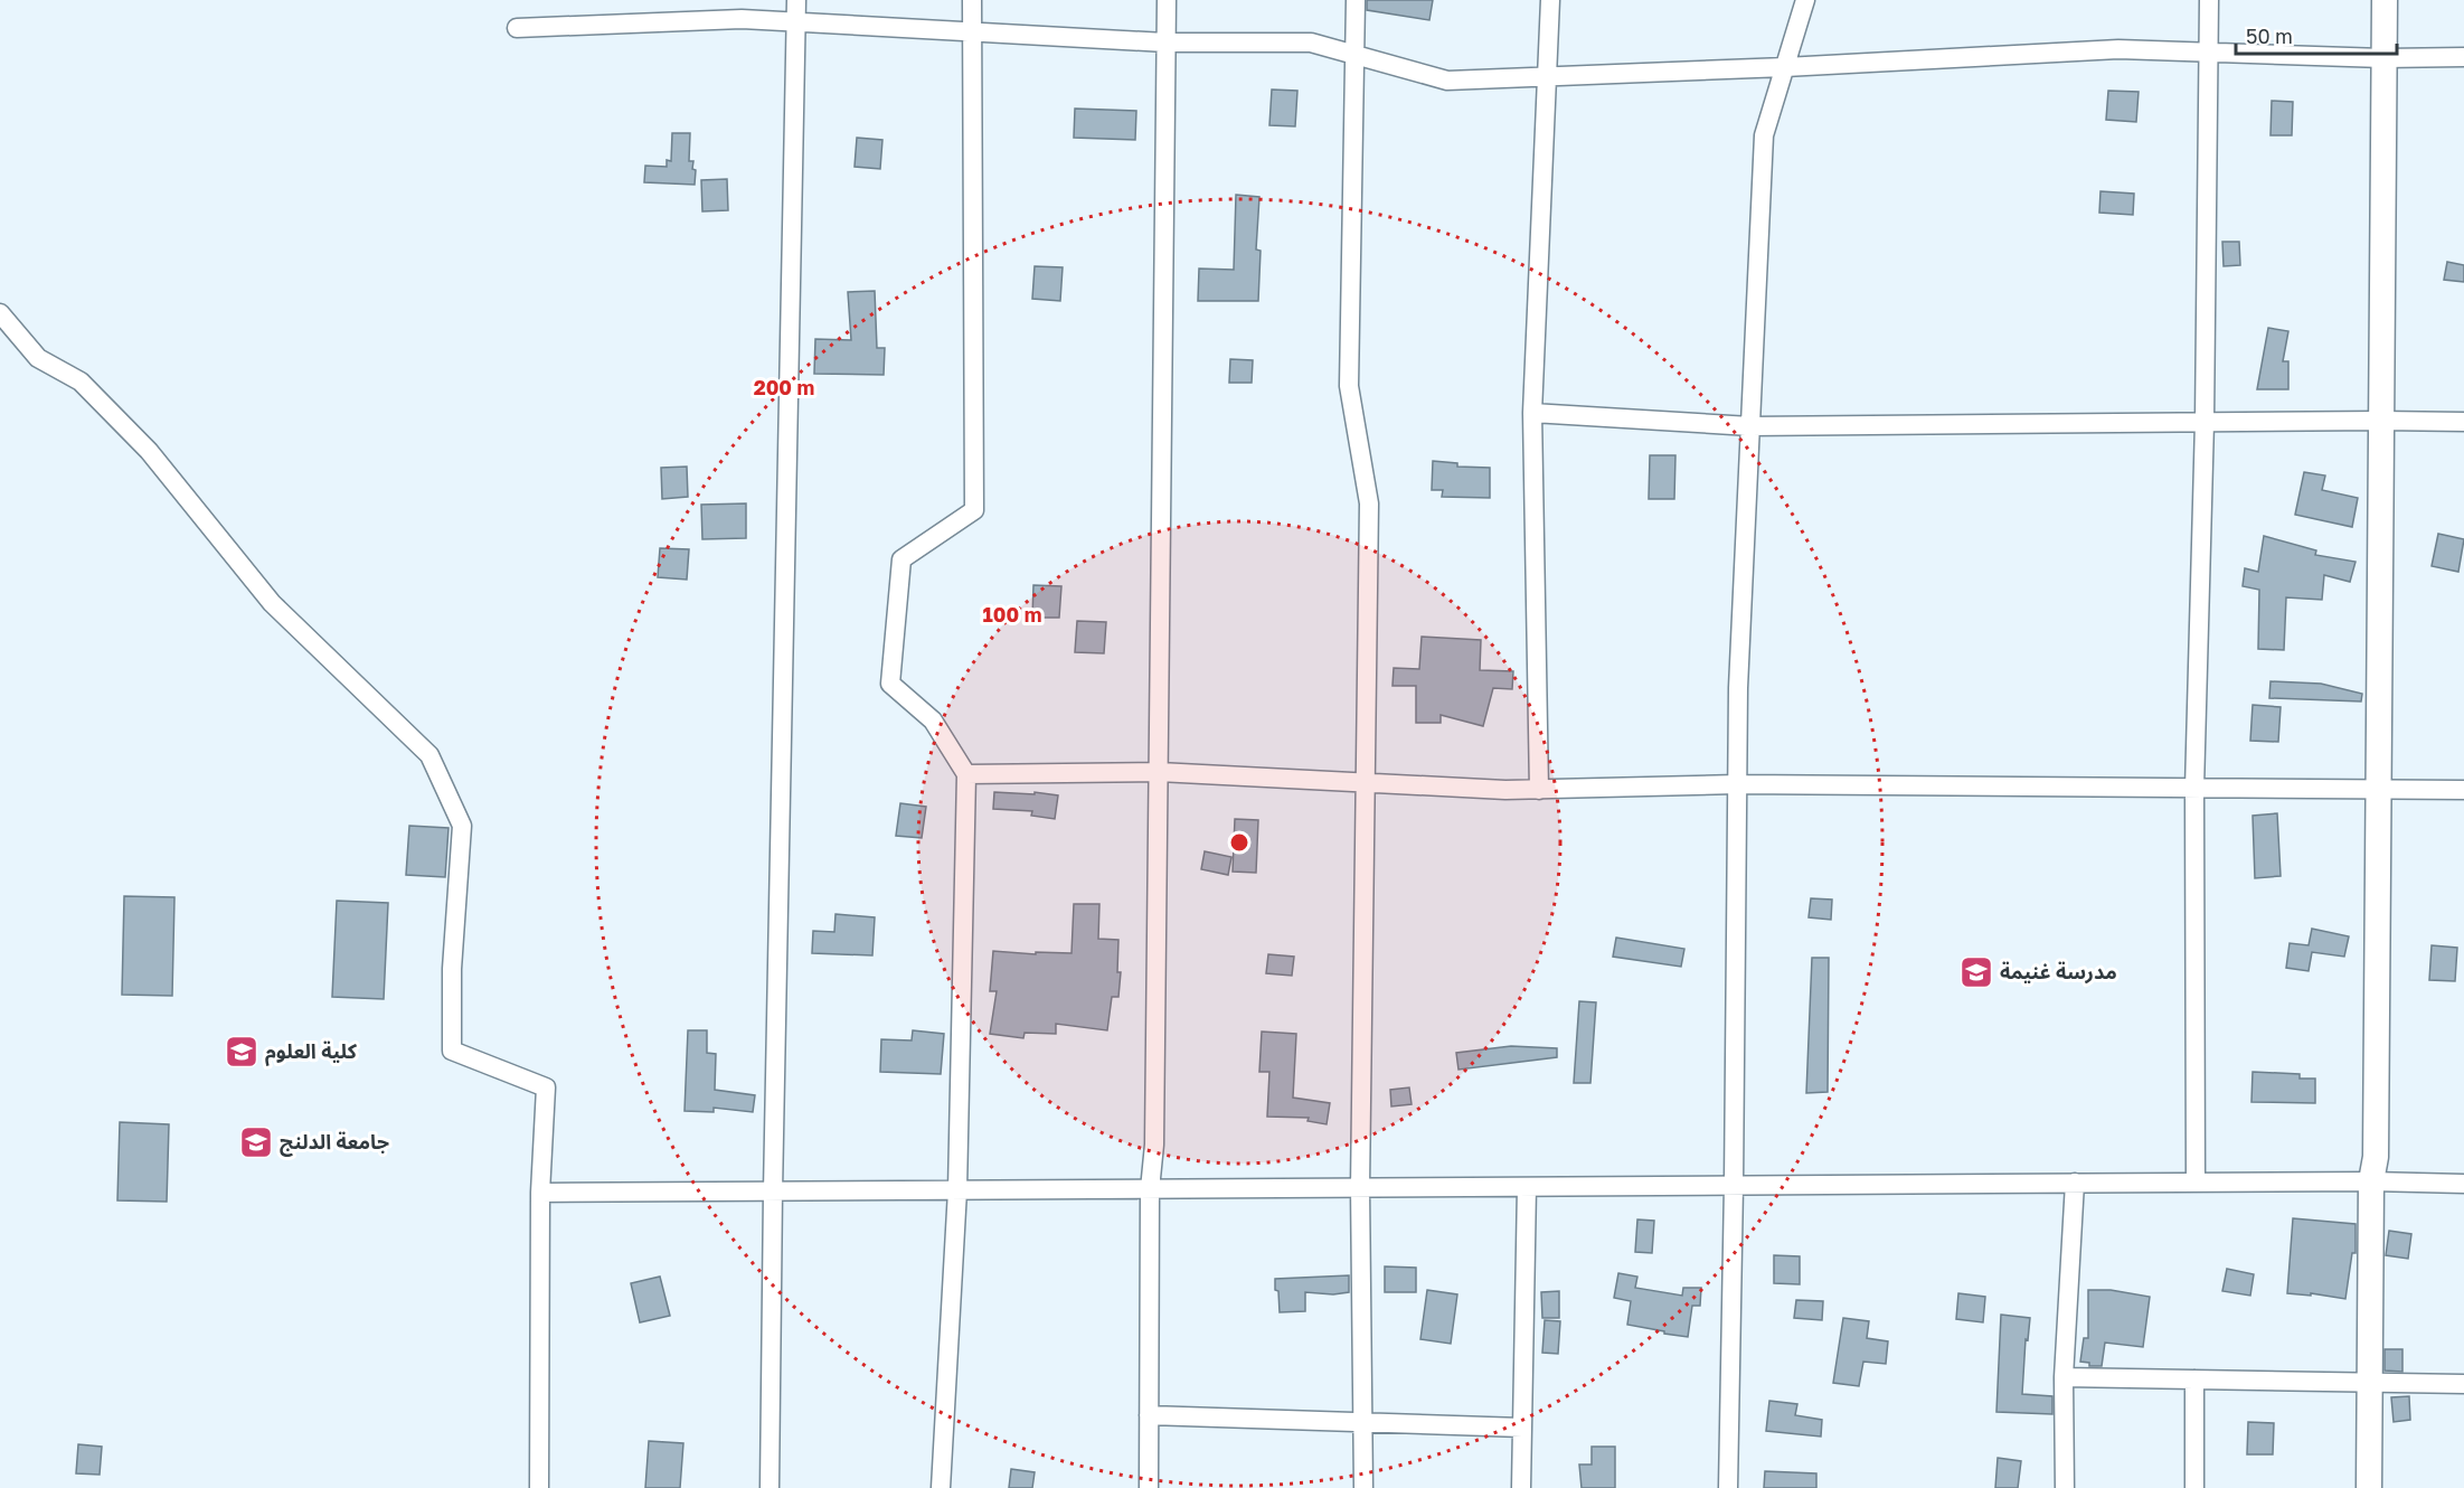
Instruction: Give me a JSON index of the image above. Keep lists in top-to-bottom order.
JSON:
{
  "places": {
    "school or university": ["مدرسة غنيمة", "كلية العلوم", "جامعة الدلنج"]
  },
  "scale_bar": "50 m",
  "rings": ["200 m", "100 m"]
}
